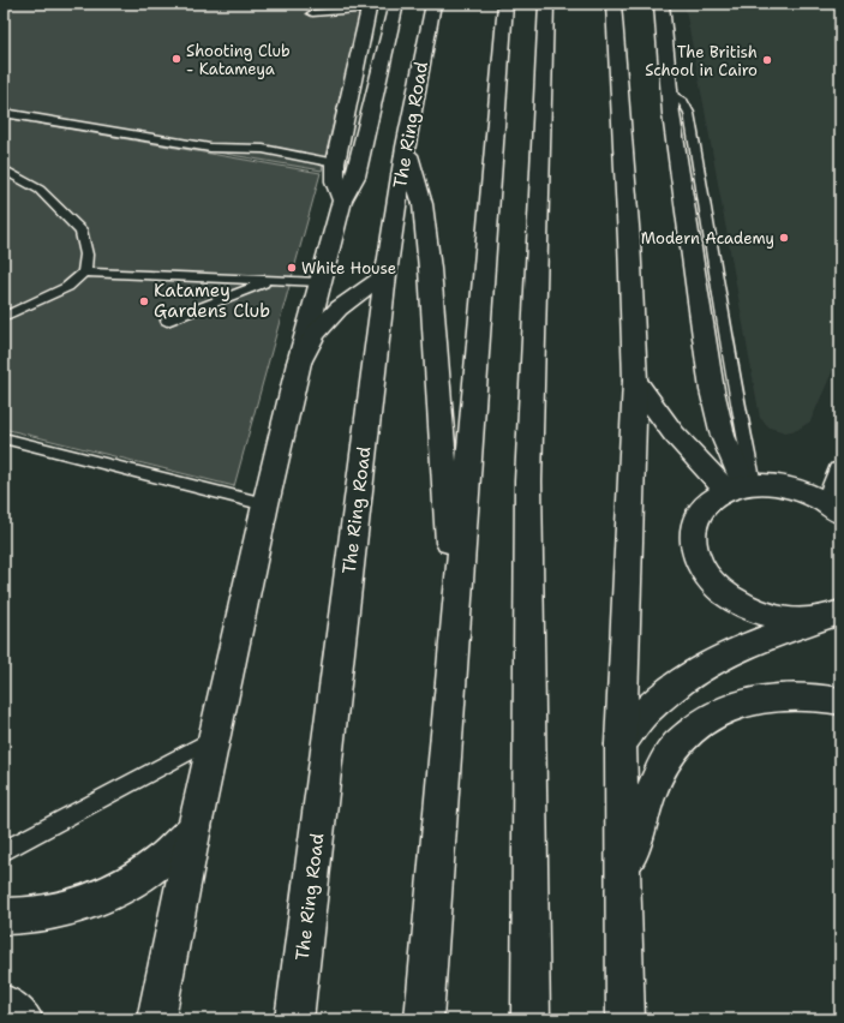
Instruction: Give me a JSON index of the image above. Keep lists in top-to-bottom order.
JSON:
{
  "streets": {
    "main road": ["The Ring Road"]
  },
  "places": [
    "Shooting Club - Katameya",
    "The British School in Cairo",
    "Modern Academy",
    "White House",
    "Katamey Gardens Club"
  ]
}
